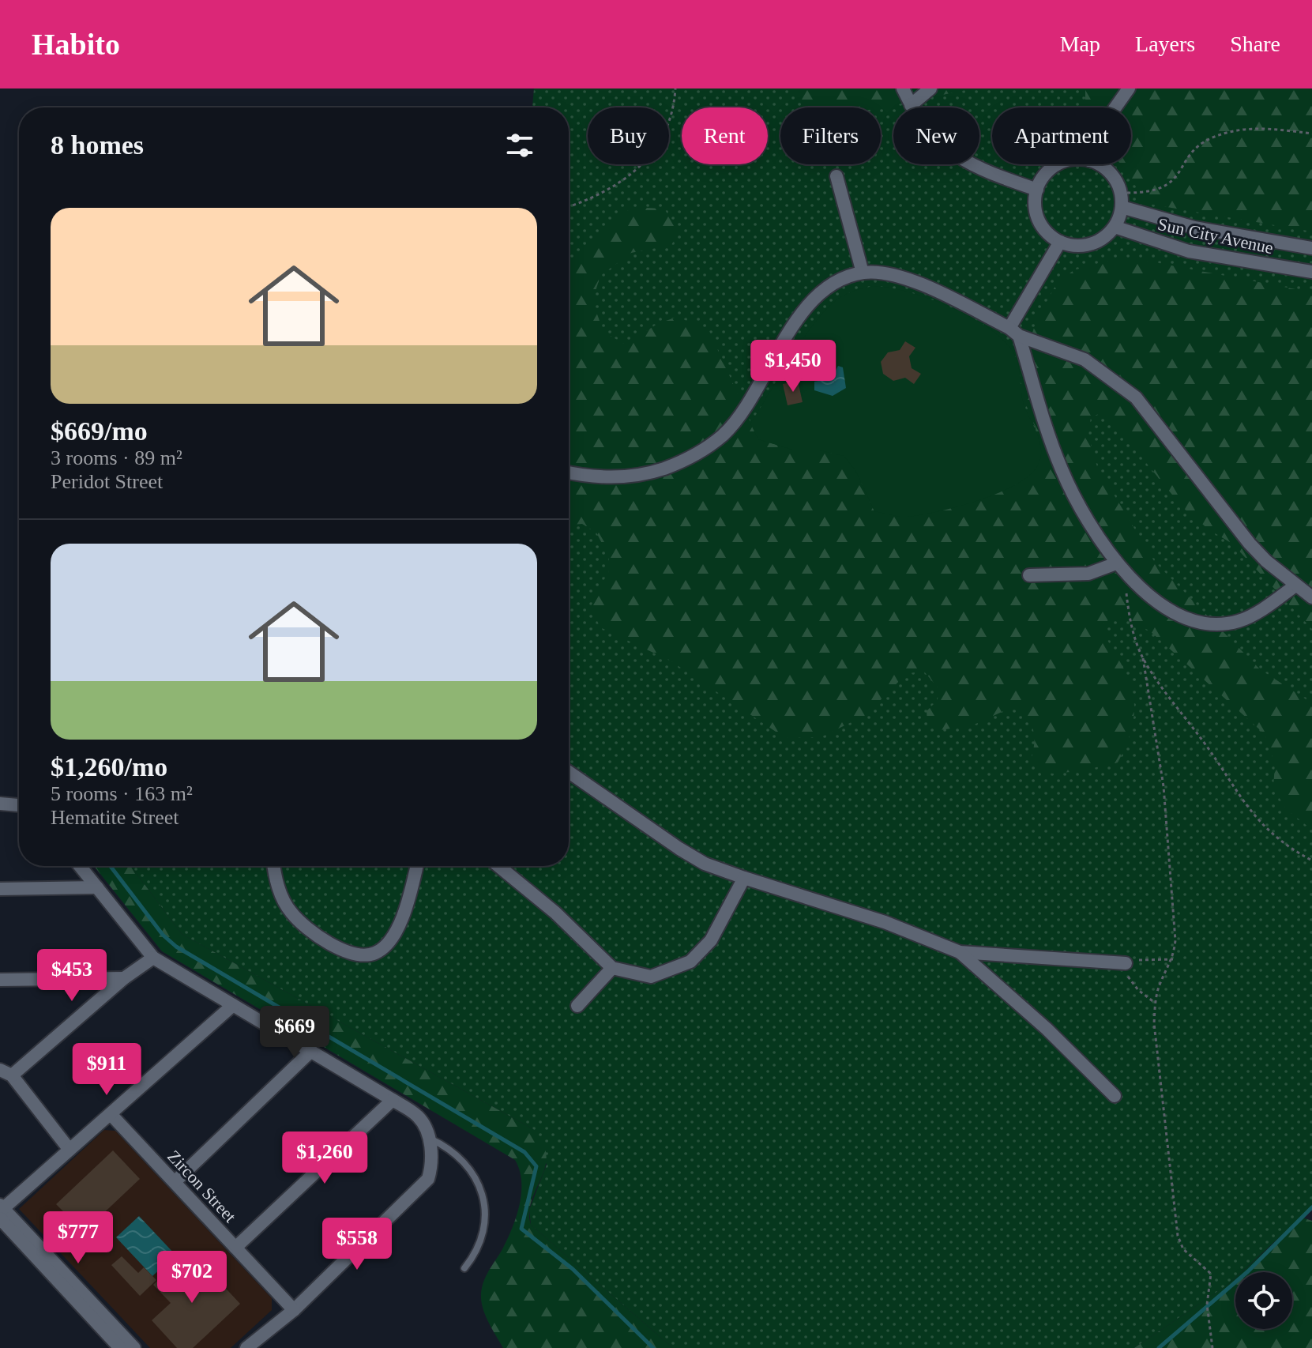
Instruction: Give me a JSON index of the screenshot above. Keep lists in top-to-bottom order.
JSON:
{
  "streets": {
    "street": ["Sun City Avenue", "Zircon Street"]
  },
  "page": {
    "header": "Habito",
    "nav": ["Map", "Layers", "Share"],
    "chip": [
      "Buy",
      "Rent",
      "Filters",
      "New",
      "Apartment"
    ],
    "heading": "8 homes",
    "list": [
      {
        "name": "$669/mo",
        "note": "3 rooms · 89 m² · Peridot Street"
      },
      {
        "name": "$1,260/mo",
        "note": "5 rooms · 163 m² · Hematite Street"
      }
    ],
    "price": [
      "$1,450",
      "$453",
      "$669",
      "$911",
      "$1,260",
      "$777",
      "$558",
      "$702"
    ]
  }
}
